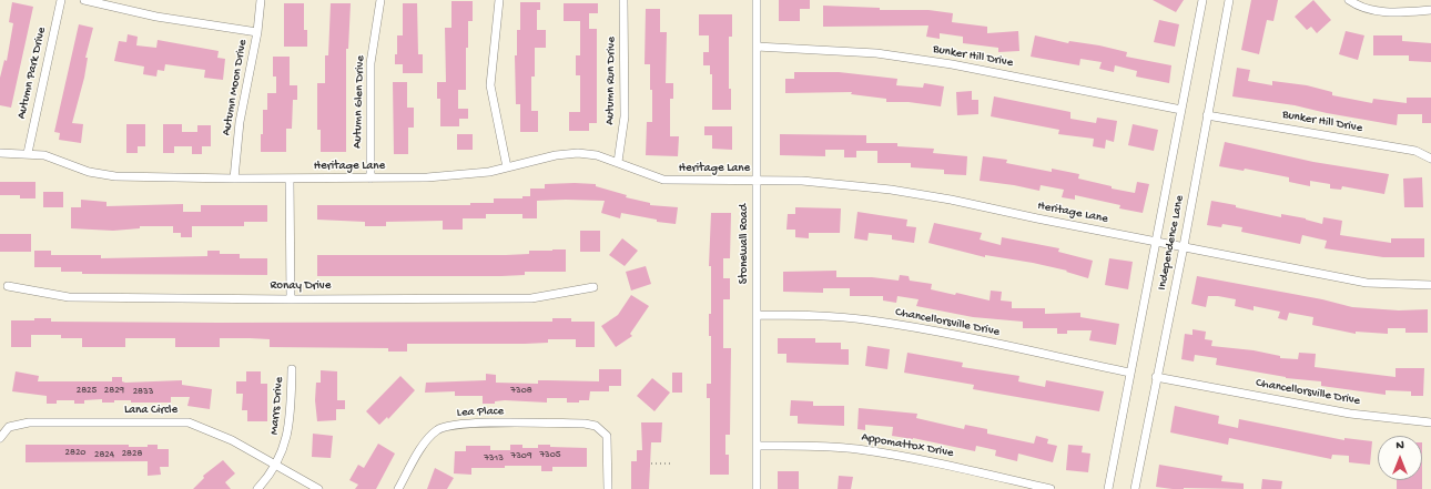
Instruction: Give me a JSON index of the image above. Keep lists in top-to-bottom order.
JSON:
{
  "streets": {
    "street": [
      "Bunker Hill Drive",
      "Autumn Park Drive",
      "Autumn Run Drive",
      "Autumn Moon Drive",
      "Autumn Glen Drive",
      "Heritage Lane",
      "Independence Lane",
      "Stonewall Road",
      "Ronay Drive",
      "Chancellorsville Drive",
      "Marrs Drive",
      "Lana Circle",
      "Lea Place",
      "Appomattox Drive"
    ]
  },
  "crossings": [
    ["Bunker Hill Drive", "Independence Lane"],
    ["Bunker Hill Drive", "Stonewall Road"],
    ["Autumn Park Drive", "Heritage Lane"],
    ["Autumn Run Drive", "Heritage Lane"],
    ["Autumn Moon Drive", "Heritage Lane"],
    ["Autumn Glen Drive", "Heritage Lane"],
    ["Heritage Lane", "Independence Lane"],
    ["Heritage Lane", "Stonewall Road"],
    ["Independence Lane", "Chancellorsville Drive"],
    ["Stonewall Road", "Chancellorsville Drive"],
    ["Stonewall Road", "Appomattox Drive"],
    ["Marrs Drive", "Lana Circle"]
  ],
  "house_numbers": [
    "2825",
    "2829",
    "7308",
    "2833",
    "2820",
    "2828",
    "2824",
    "7305",
    "7309",
    "7313"
  ],
  "north": "top"
}
